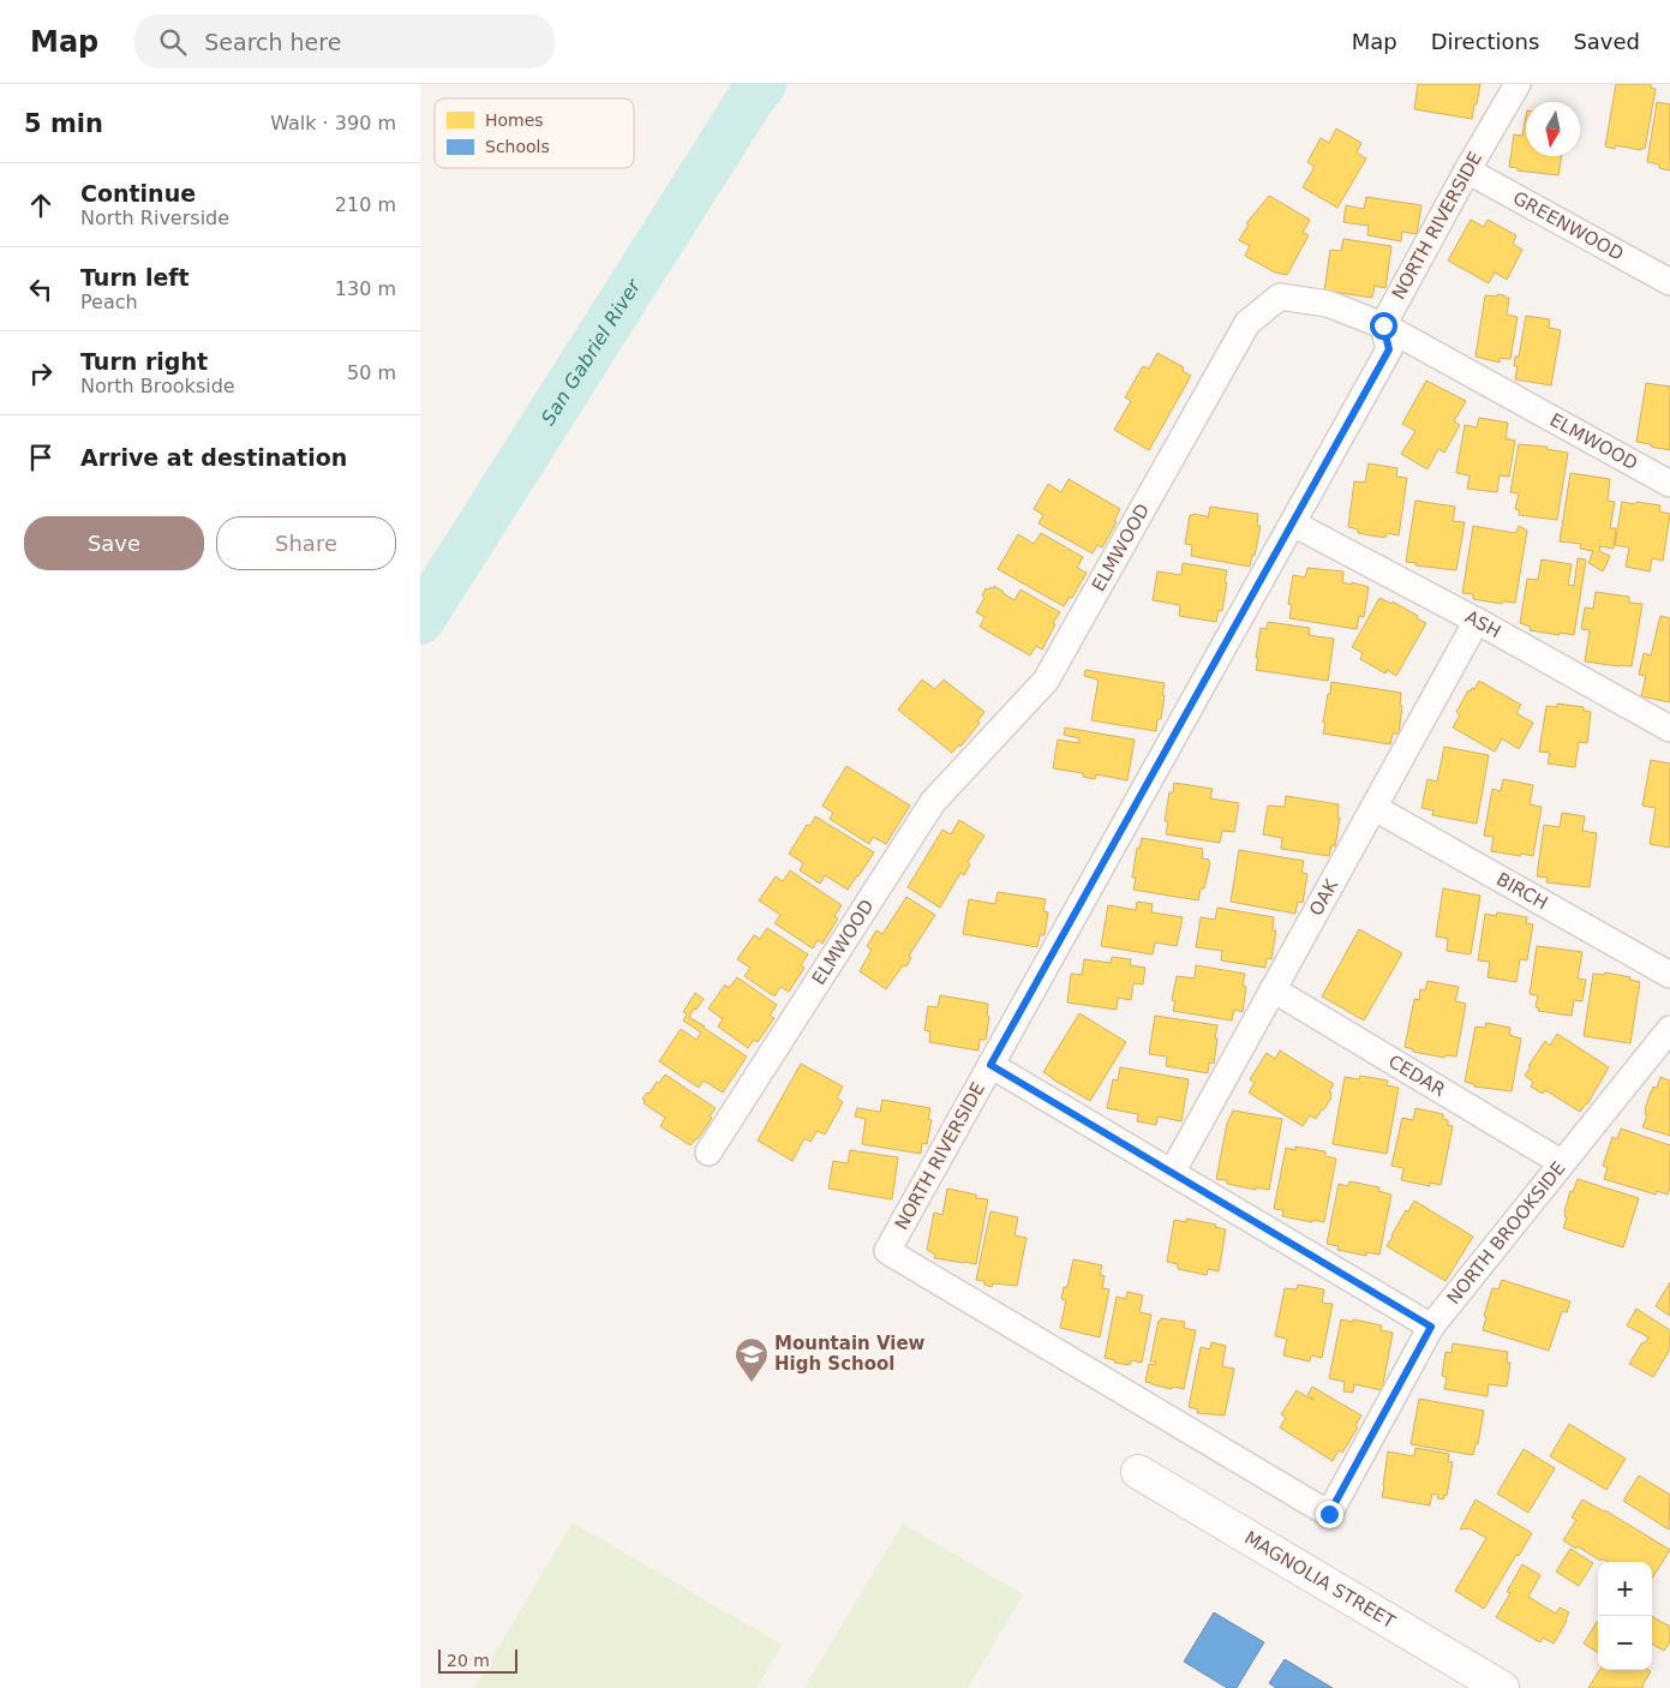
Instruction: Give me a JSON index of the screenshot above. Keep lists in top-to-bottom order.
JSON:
{
  "streets": {
    "street": [
      "NORTH RIVERSIDE",
      "GREENWOOD",
      "ELMWOOD",
      "ASH",
      "BIRCH",
      "OAK",
      "CEDAR",
      "NORTH BROOKSIDE",
      "MAGNOLIA STREET"
    ]
  },
  "crossings": [
    ["NORTH RIVERSIDE", "GREENWOOD"],
    ["NORTH RIVERSIDE", "ELMWOOD"],
    ["NORTH RIVERSIDE", "ASH"],
    ["NORTH RIVERSIDE", "NORTH BROOKSIDE"],
    ["ASH", "OAK"],
    ["BIRCH", "OAK"],
    ["OAK", "CEDAR"],
    ["CEDAR", "NORTH BROOKSIDE"]
  ],
  "water": ["San Gabriel River"],
  "places": {
    "school or university": ["Mountain View High School"]
  },
  "legend": ["Homes", "Schools"],
  "scale_bar": "20 m",
  "north": "bottom",
  "page": {
    "header": "Map",
    "search": "Search here",
    "nav": ["Map", "Directions", "Saved"],
    "heading": ["5 min", "Walk · 390 m"],
    "list": [
      ["Continue", "North Riverside", "210 m"],
      ["Turn left", "Peach", "130 m"],
      ["Turn right", "North Brookside", "50 m"],
      "Arrive at destination"
    ],
    "buttons": ["Save", "Share"],
    "map_buttons": ["+", "−"],
    "scale": "20 m"
  }
}
